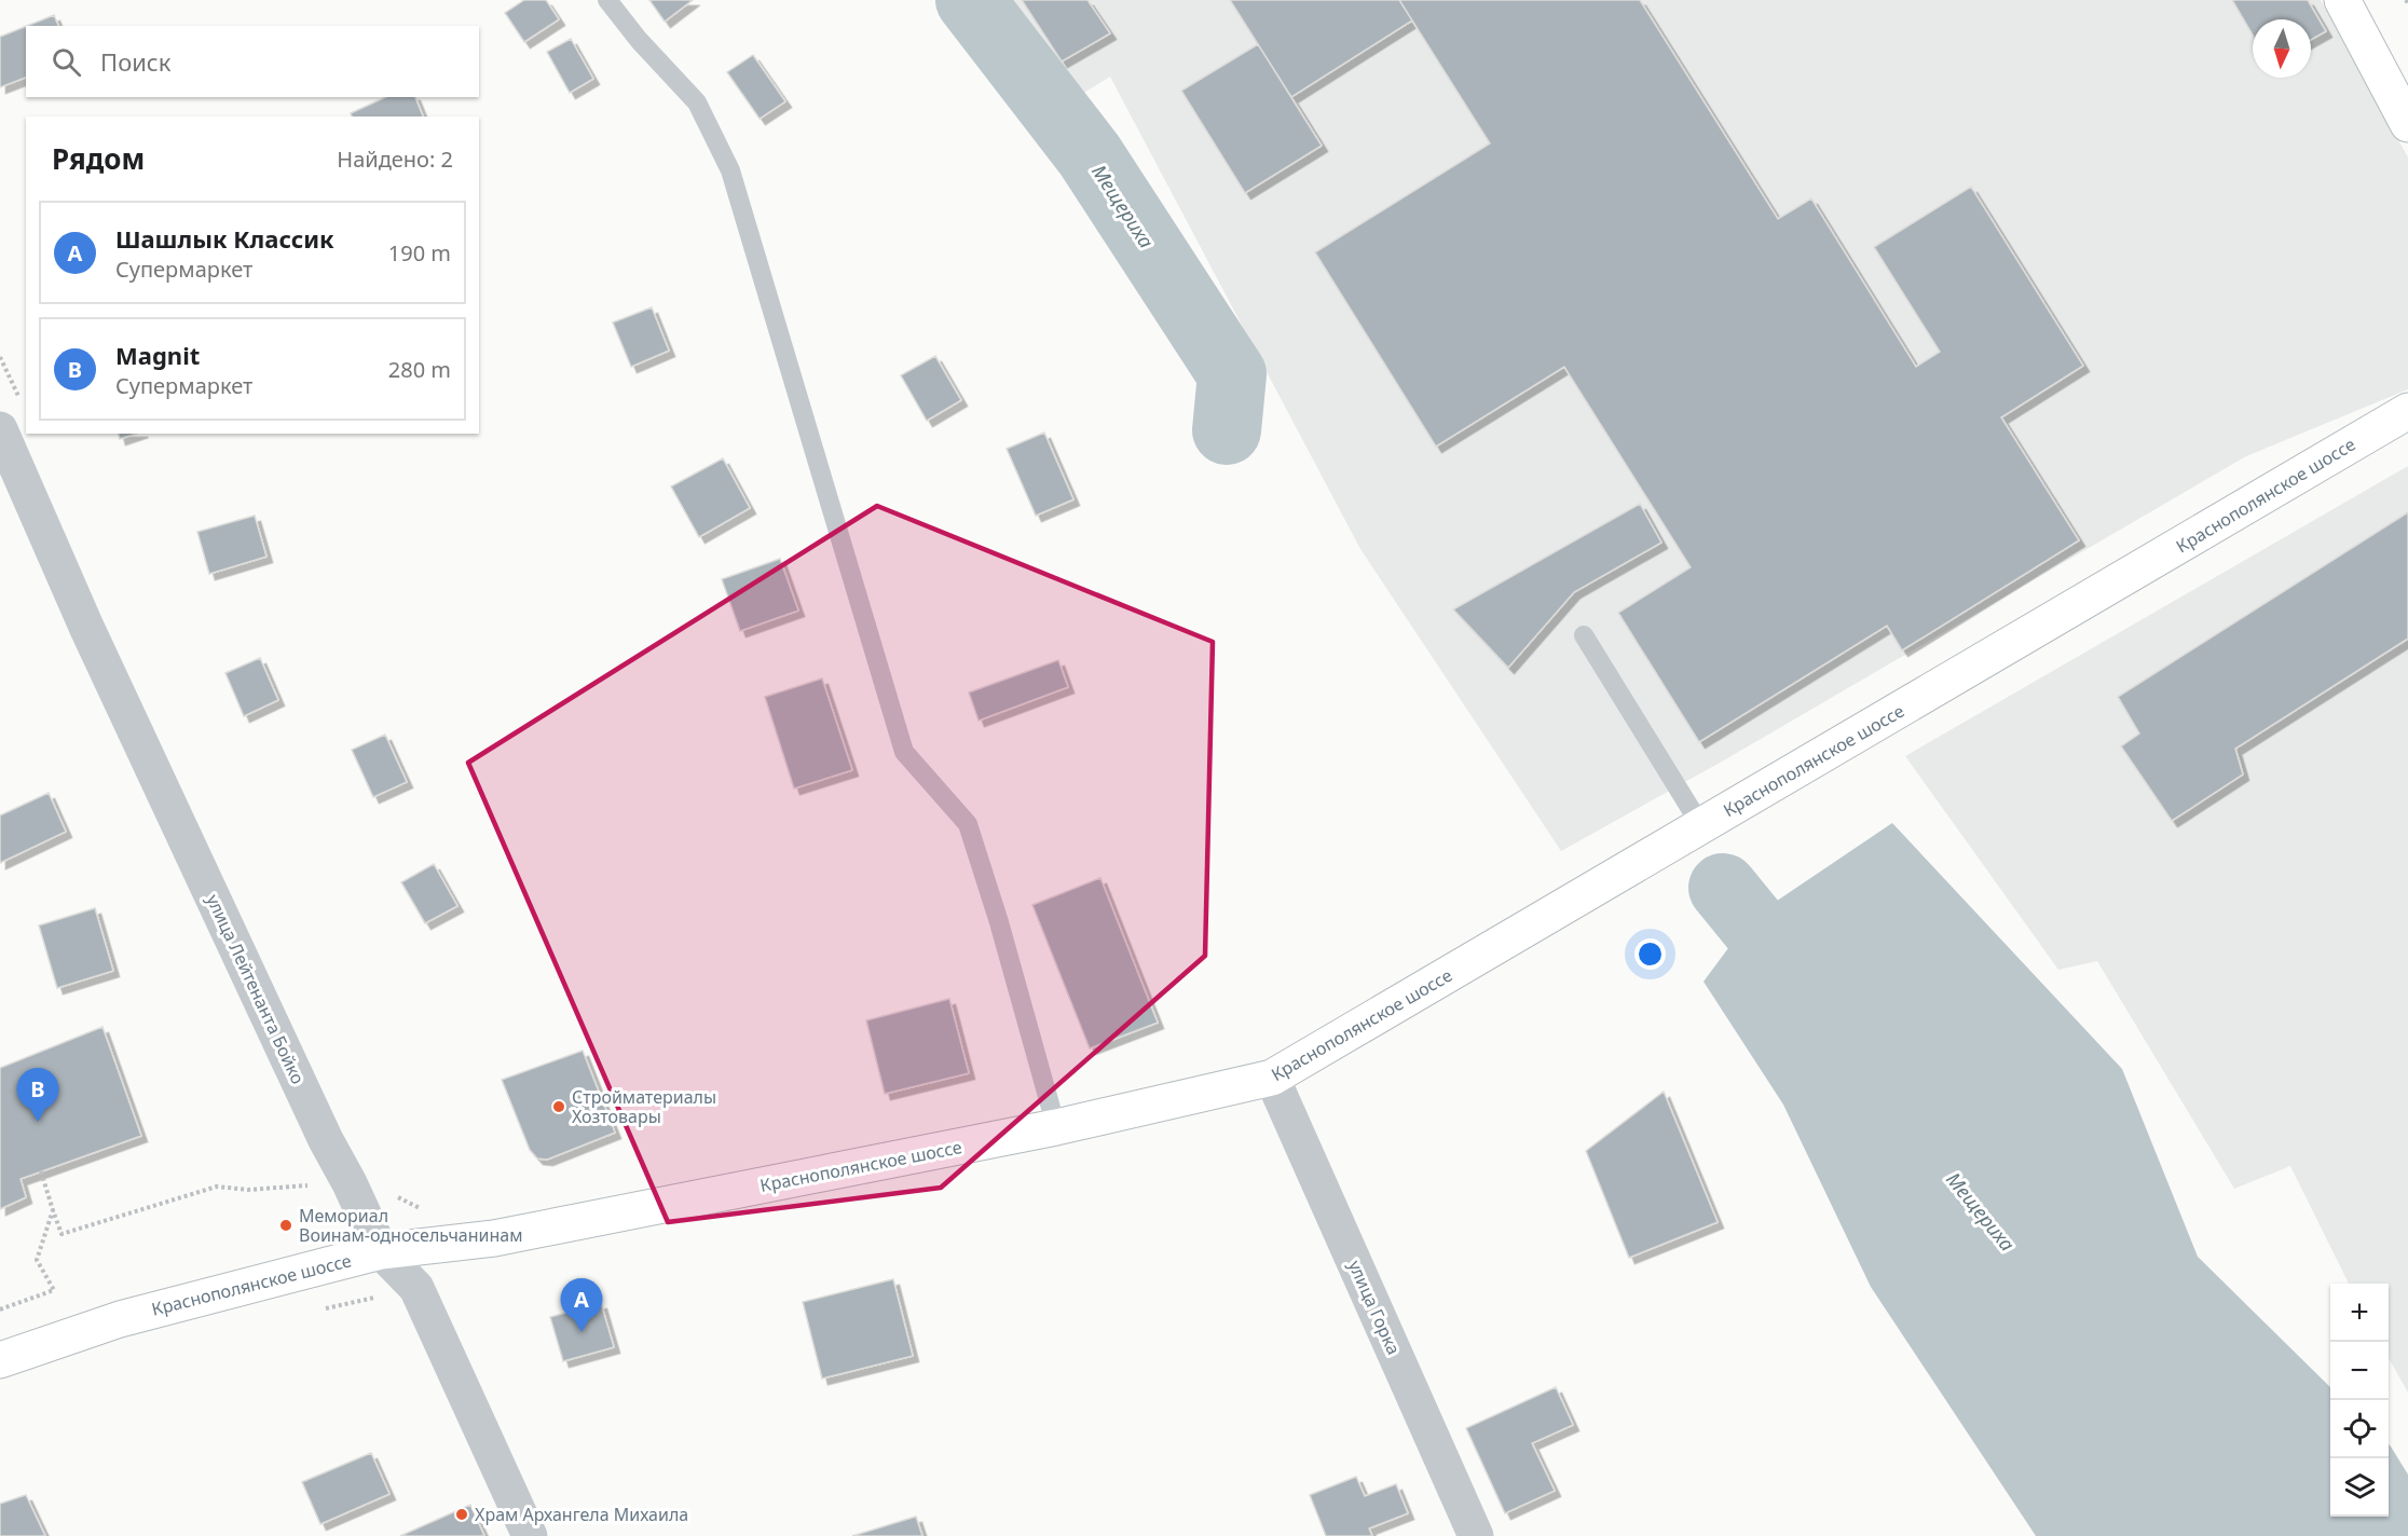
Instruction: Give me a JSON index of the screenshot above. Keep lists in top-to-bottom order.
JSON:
{
  "streets": {
    "main road": ["Краснополянское шоссе"],
    "street": ["улица Лейтенанта Бойко", "улица Горка"]
  },
  "crossings": [
    ["Краснополянское шоссе", "улица Лейтенанта Бойко"],
    ["Краснополянское шоссе", "улица Горка"]
  ],
  "water": ["Мещериха"],
  "places": ["Стройматериалы Хозтовары", "Мемориал Воинам-односельчанинам", "Храм Архангела Михаила"],
  "north": "bottom",
  "page": {
    "search": "Поиск",
    "heading": ["Рядом", "Найдено: 2"],
    "list": [
      {
        "mark": "A",
        "name": "Шашлык Классик",
        "note": "Супермаркет",
        "value": "190 m"
      },
      {
        "mark": "B",
        "name": "Magnit",
        "note": "Супермаркет",
        "value": "280 m"
      }
    ],
    "pins": ["B", "A"],
    "map_buttons": ["+", "−"]
  }
}
